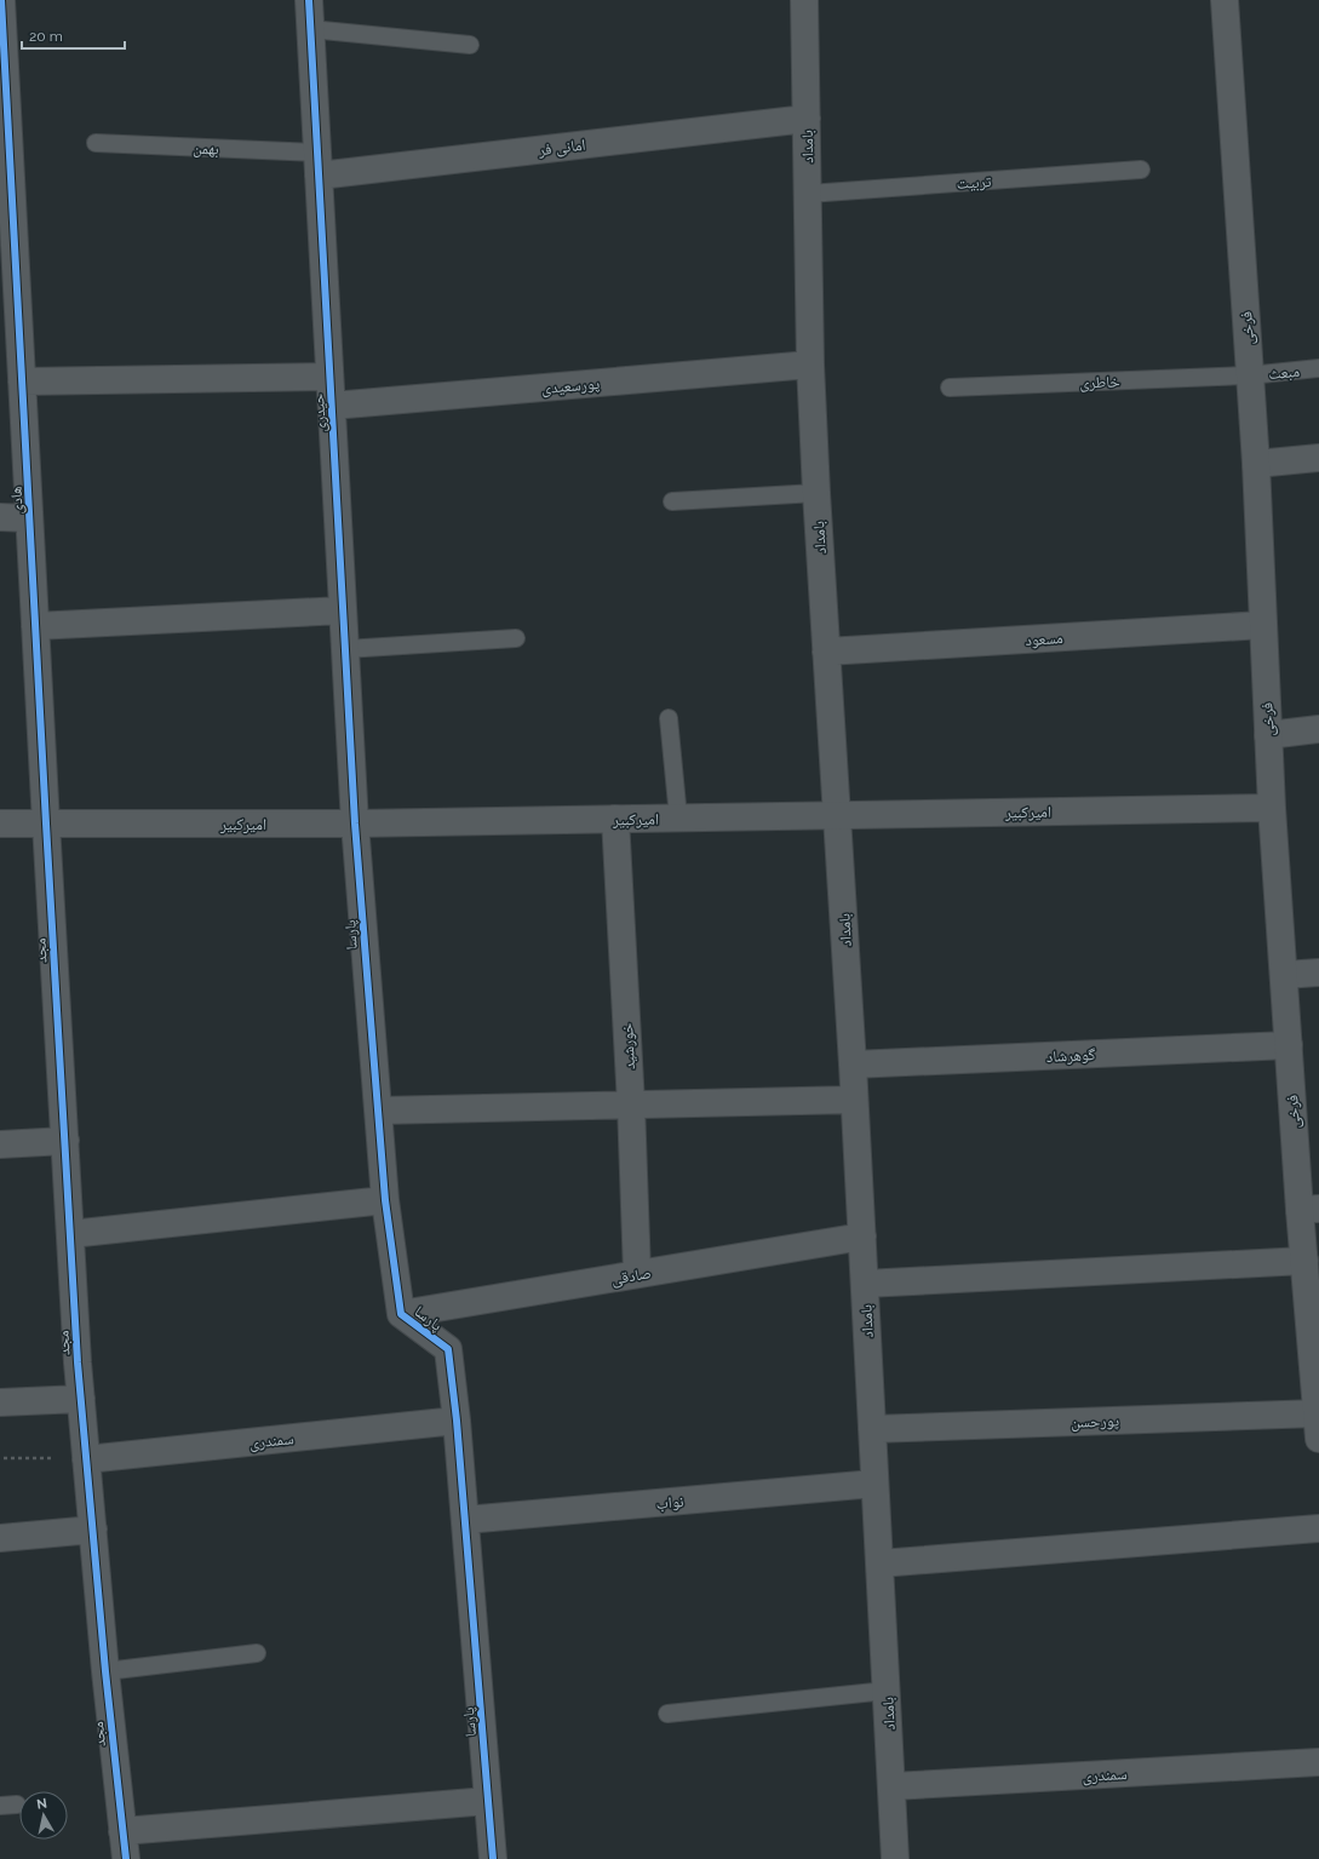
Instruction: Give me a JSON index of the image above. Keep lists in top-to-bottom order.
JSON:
{
  "streets": {
    "street": [
      "امانی فر",
      "بامداد",
      "فرخی",
      "پورسعیدی",
      "حیدری",
      "هادی",
      "مسعود",
      "امیرکبیر",
      "پارسا",
      "مجد",
      "خورشید",
      "گوهرشاد",
      "صادقی",
      "پورحسن",
      "سمندری",
      "نواب"
    ],
    "lane": [
      "بهمن",
      "تربیت",
      "مبعث",
      "خاطری"
    ]
  },
  "crossings": [
    ["امانی فر", "بامداد"],
    ["امانی فر", "بهمن"],
    ["امانی فر", "حیدری"],
    ["بامداد", "تربیت"],
    ["بامداد", "پورسعیدی"],
    ["بامداد", "مسعود"],
    ["بامداد", "امیرکبیر"],
    ["بامداد", "گوهرشاد"],
    ["بامداد", "صادقی"],
    ["بامداد", "پورحسن"],
    ["بامداد", "سمندری"],
    ["بامداد", "نواب"],
    ["بهمن", "حیدری"],
    ["فرخی", "مبعث"],
    ["فرخی", "خاطری"],
    ["فرخی", "مسعود"],
    ["فرخی", "امیرکبیر"],
    ["فرخی", "گوهرشاد"],
    ["فرخی", "پورحسن"],
    ["مبعث", "خاطری"],
    ["پورسعیدی", "حیدری"],
    ["حیدری", "امیرکبیر"],
    ["حیدری", "پارسا"],
    ["هادی", "امیرکبیر"],
    ["هادی", "مجد"],
    ["امیرکبیر", "پارسا"],
    ["امیرکبیر", "مجد"],
    ["امیرکبیر", "خورشید"],
    ["پارسا", "صادقی"],
    ["پارسا", "سمندری"],
    ["پارسا", "نواب"],
    ["مجد", "سمندری"],
    ["خورشید", "صادقی"]
  ],
  "scale_bar": "20 m",
  "north": "top"
}
